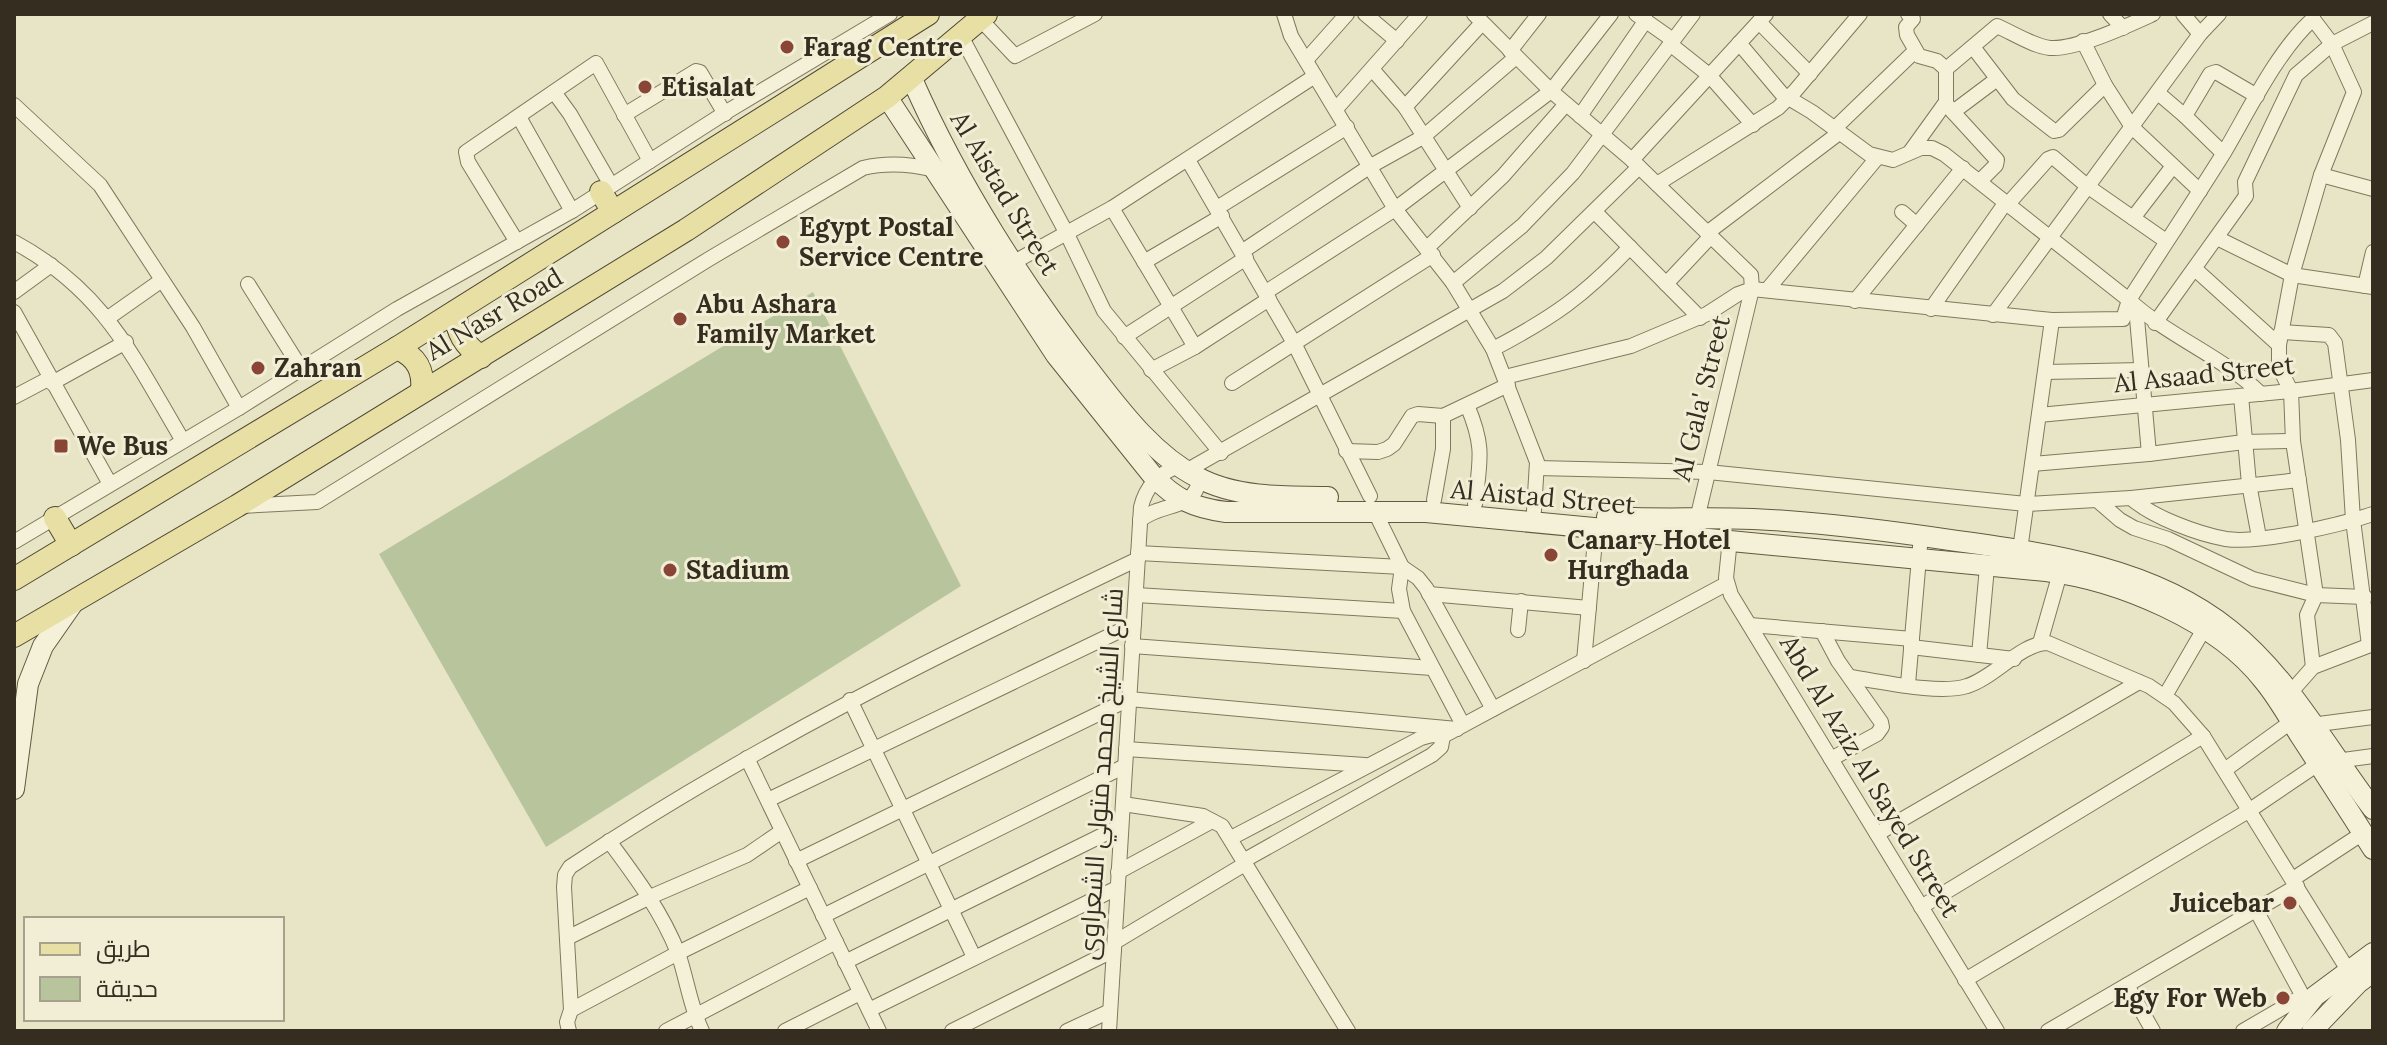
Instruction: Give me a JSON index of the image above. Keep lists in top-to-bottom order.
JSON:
{
  "streets": {
    "main road": ["Al Aistad Street", "Al Nasr Road"],
    "street": [
      "Al Asaad Street",
      "Al Gala' Street",
      "شارع الشيخ محمد متولي الشعراوى",
      "Abd Al Aziz Al Sayed Street"
    ]
  },
  "crossings": [
    ["Al Aistad Street", "Al Nasr Road"],
    ["Al Aistad Street", "Al Gala' Street"],
    ["Al Aistad Street", "شارع الشيخ محمد متولي الشعراوى"]
  ],
  "places": {
    "other": [
      "Farag Centre",
      "Etisalat",
      "Egypt Postal Service Centre",
      "Abu Ashara Family Market",
      "Zahran",
      "Canary Hotel Hurghada",
      "Stadium",
      "Juicebar",
      "Egy For Web"
    ],
    "transit": ["We Bus"]
  },
  "legend": ["طريق", "حديقة"]
}
